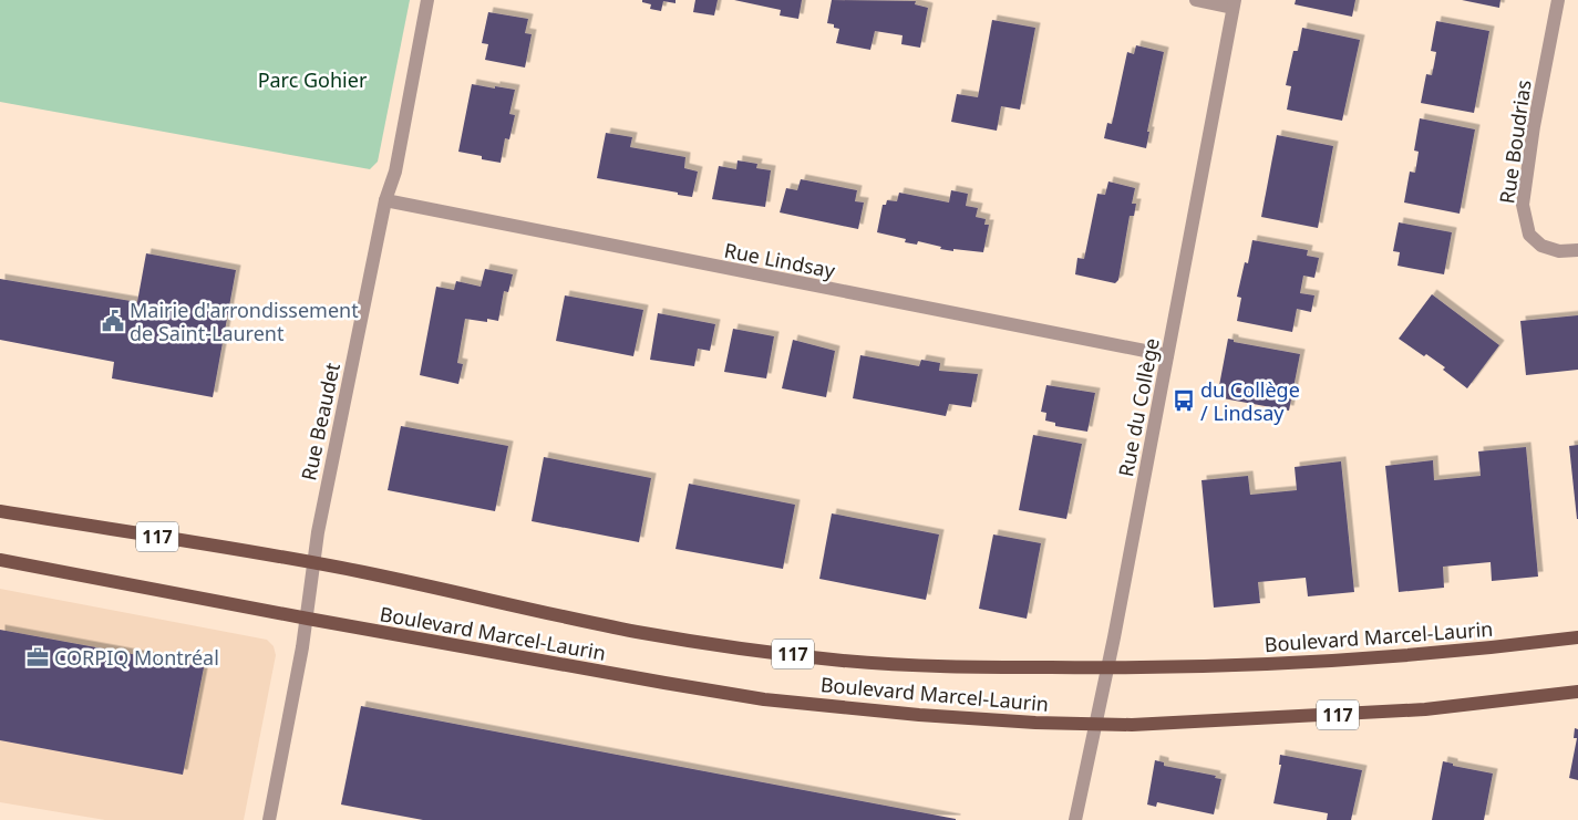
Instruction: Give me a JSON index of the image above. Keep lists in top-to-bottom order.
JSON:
{
  "streets": {
    "main road": ["117", "Boulevard Marcel-Laurin"],
    "street": [
      "Rue Boudrias",
      "Rue Lindsay",
      "Rue du Collège",
      "Rue Beaudet"
    ]
  },
  "crossings": [
    ["Rue Lindsay", "Rue du Collège"],
    ["Rue Lindsay", "Rue Beaudet"],
    ["Rue du Collège", "Boulevard Marcel-Laurin"],
    ["Rue Beaudet", "Boulevard Marcel-Laurin"]
  ],
  "parks": ["Parc Gohier"],
  "places": {
    "public building": ["Mairie d'arrondissement de Saint-Laurent"],
    "bus stop": ["du Collège / Lindsay"],
    "office": ["CORPIQ Montréal"]
  }
}
